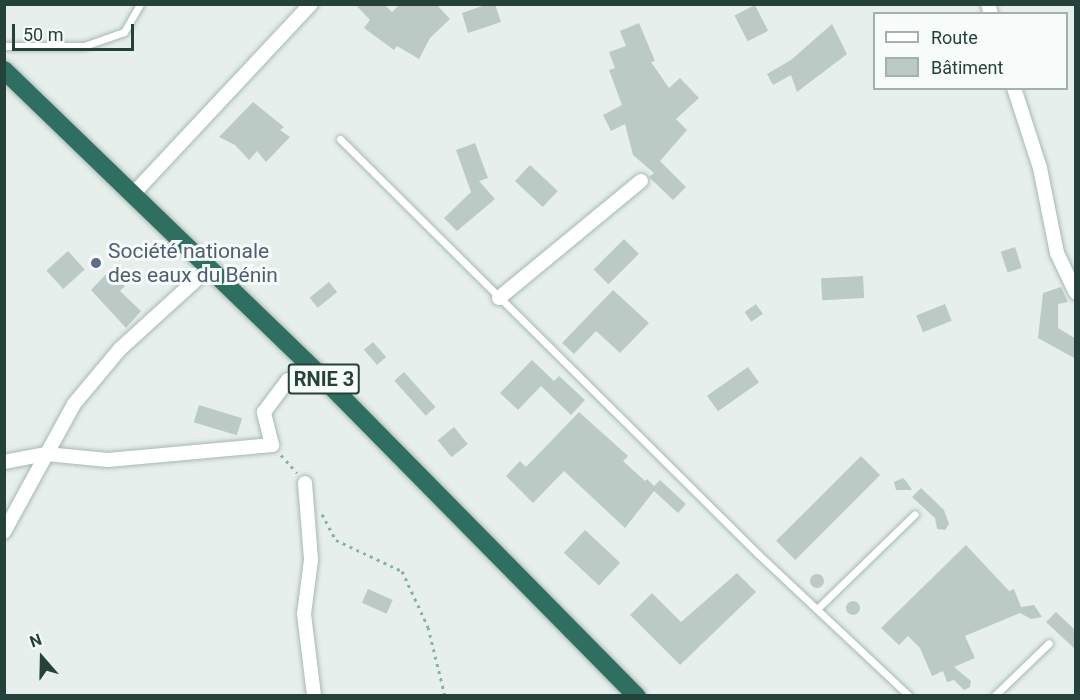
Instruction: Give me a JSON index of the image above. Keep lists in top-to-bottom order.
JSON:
{
  "streets": {
    "highway": ["RNIE 3"]
  },
  "places": ["Société nationale des eaux du Bénin"],
  "legend": ["Route", "Bâtiment"],
  "scale_bar": "50 m",
  "north": "top"
}
